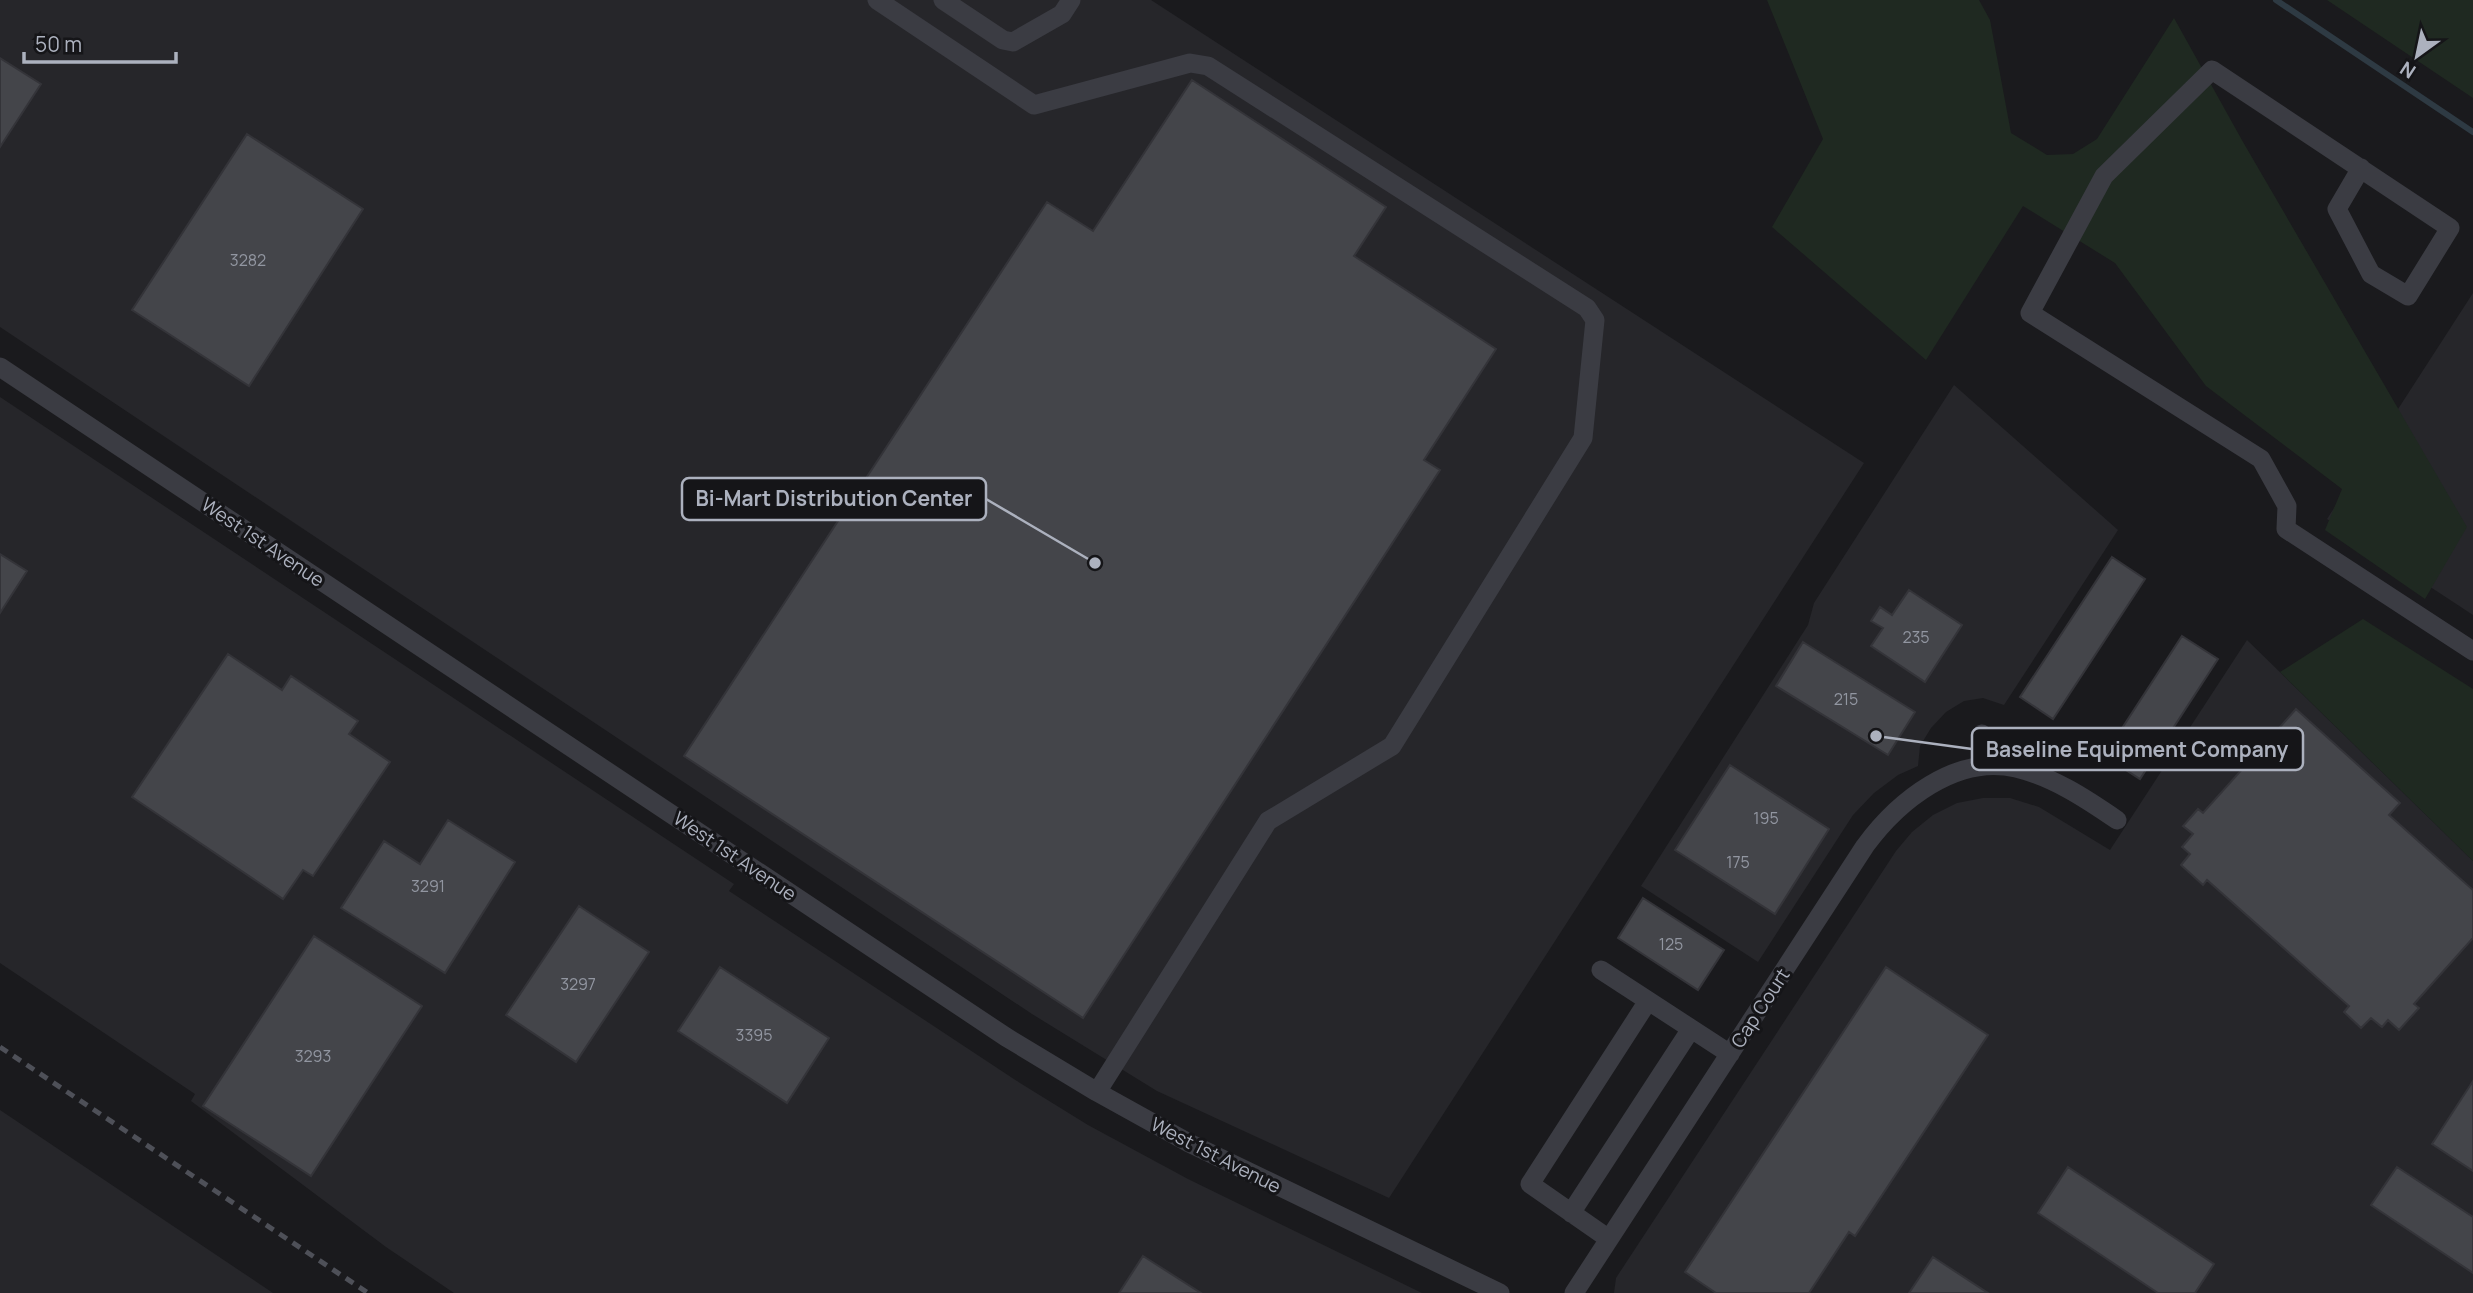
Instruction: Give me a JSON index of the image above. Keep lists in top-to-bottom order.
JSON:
{
  "streets": {
    "street": ["West 1st Avenue", "Cap Court"]
  },
  "places": ["Bi-Mart Distribution Center", "Baseline Equipment Company"],
  "house_numbers": [
    "3282",
    "235",
    "215",
    "195",
    "175",
    "3291",
    "125",
    "3297",
    "3395",
    "3293"
  ],
  "scale_bar": "50 m",
  "north": "bottom left"
}
